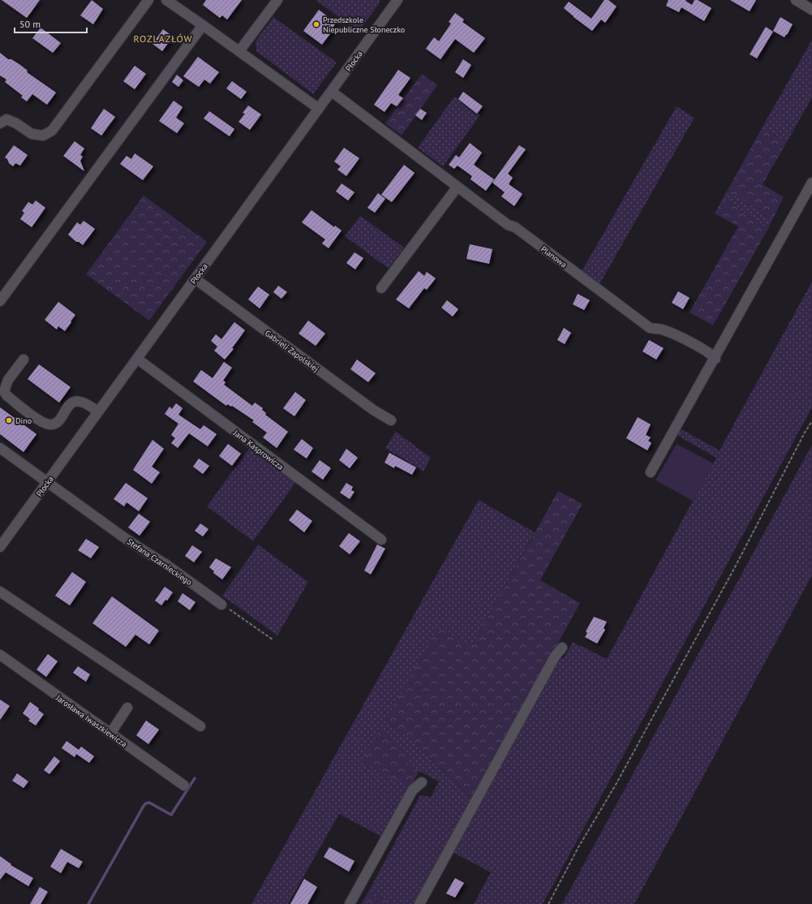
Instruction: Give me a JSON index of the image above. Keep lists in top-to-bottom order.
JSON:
{
  "streets": {
    "street": [
      "Płocka",
      "Planowa",
      "Gabrieli Zapolskiej",
      "Jana Kasprowicza",
      "Stefana Czarnieckiego",
      "Jarosława Iwaszkiewicza"
    ]
  },
  "crossings": [
    ["Płocka", "Planowa"],
    ["Płocka", "Gabrieli Zapolskiej"],
    ["Płocka", "Jana Kasprowicza"],
    ["Płocka", "Stefana Czarnieckiego"]
  ],
  "districts": ["ROZLAZŁÓW"],
  "places": ["Przedszkole Niepubliczne Słoneczko", "Dino"],
  "scale_bar": "50 m"
}
